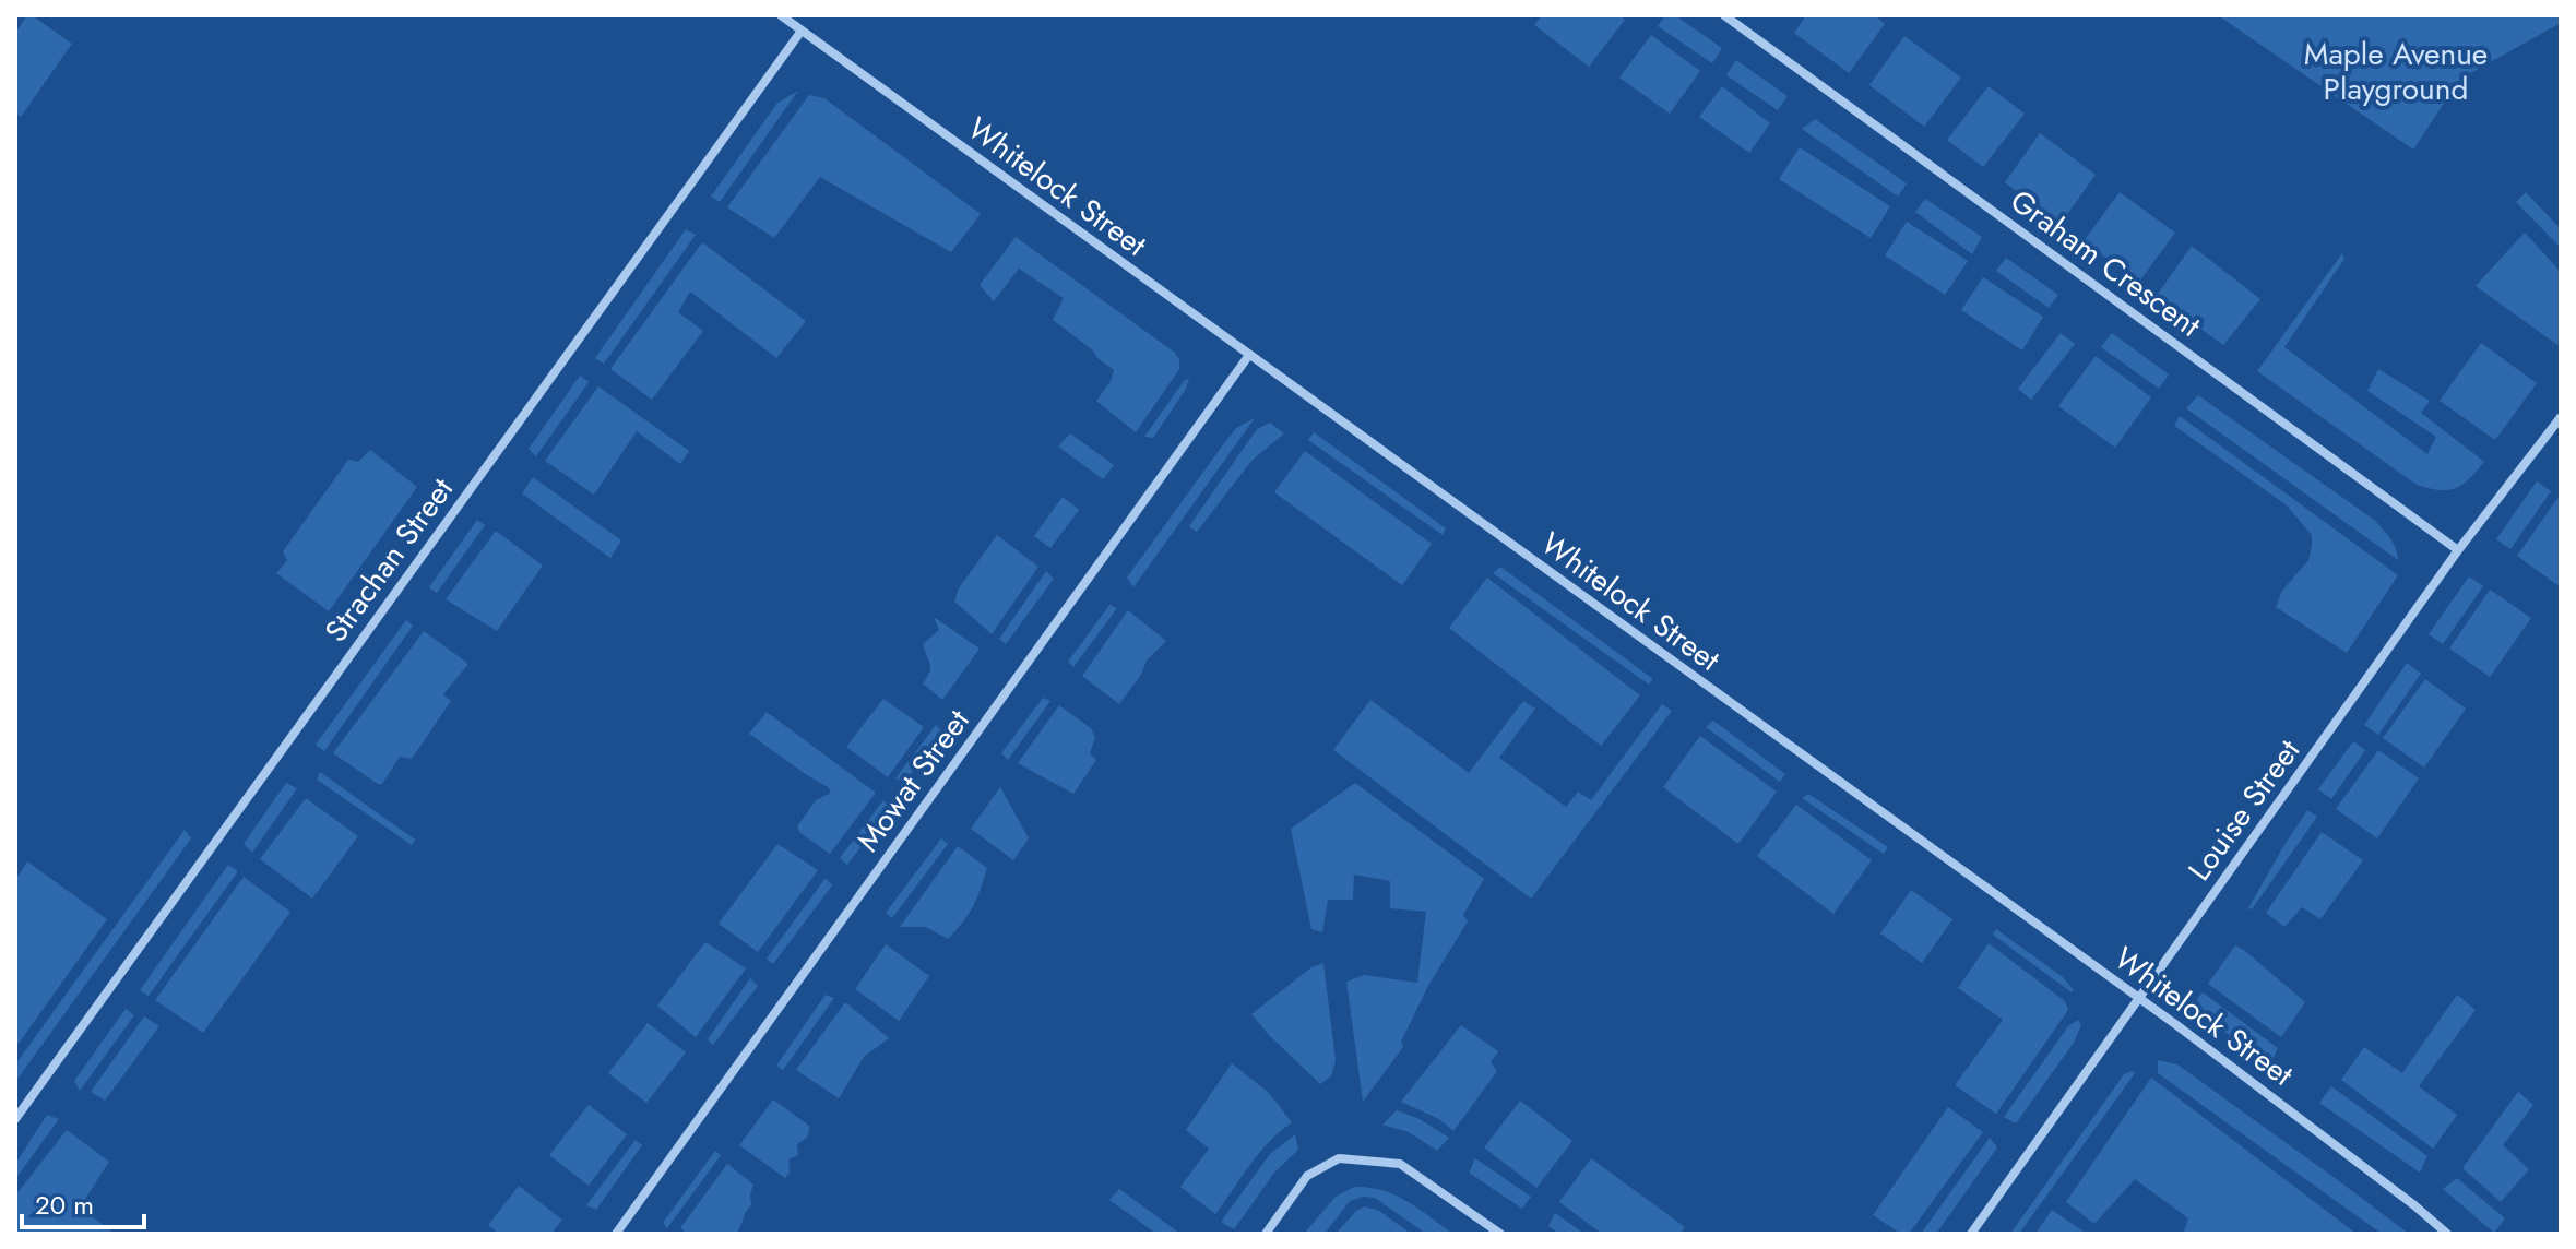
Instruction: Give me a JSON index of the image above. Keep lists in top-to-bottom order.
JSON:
{
  "streets": {
    "street": [
      "Whitelock Street",
      "Graham Crescent",
      "Strachan Street",
      "Mowat Street",
      "Louise Street"
    ]
  },
  "crossings": [
    ["Whitelock Street", "Strachan Street"],
    ["Whitelock Street", "Mowat Street"],
    ["Whitelock Street", "Louise Street"],
    ["Graham Crescent", "Louise Street"]
  ],
  "parks": ["Maple Avenue Playground"],
  "scale_bar": "20 m"
}
